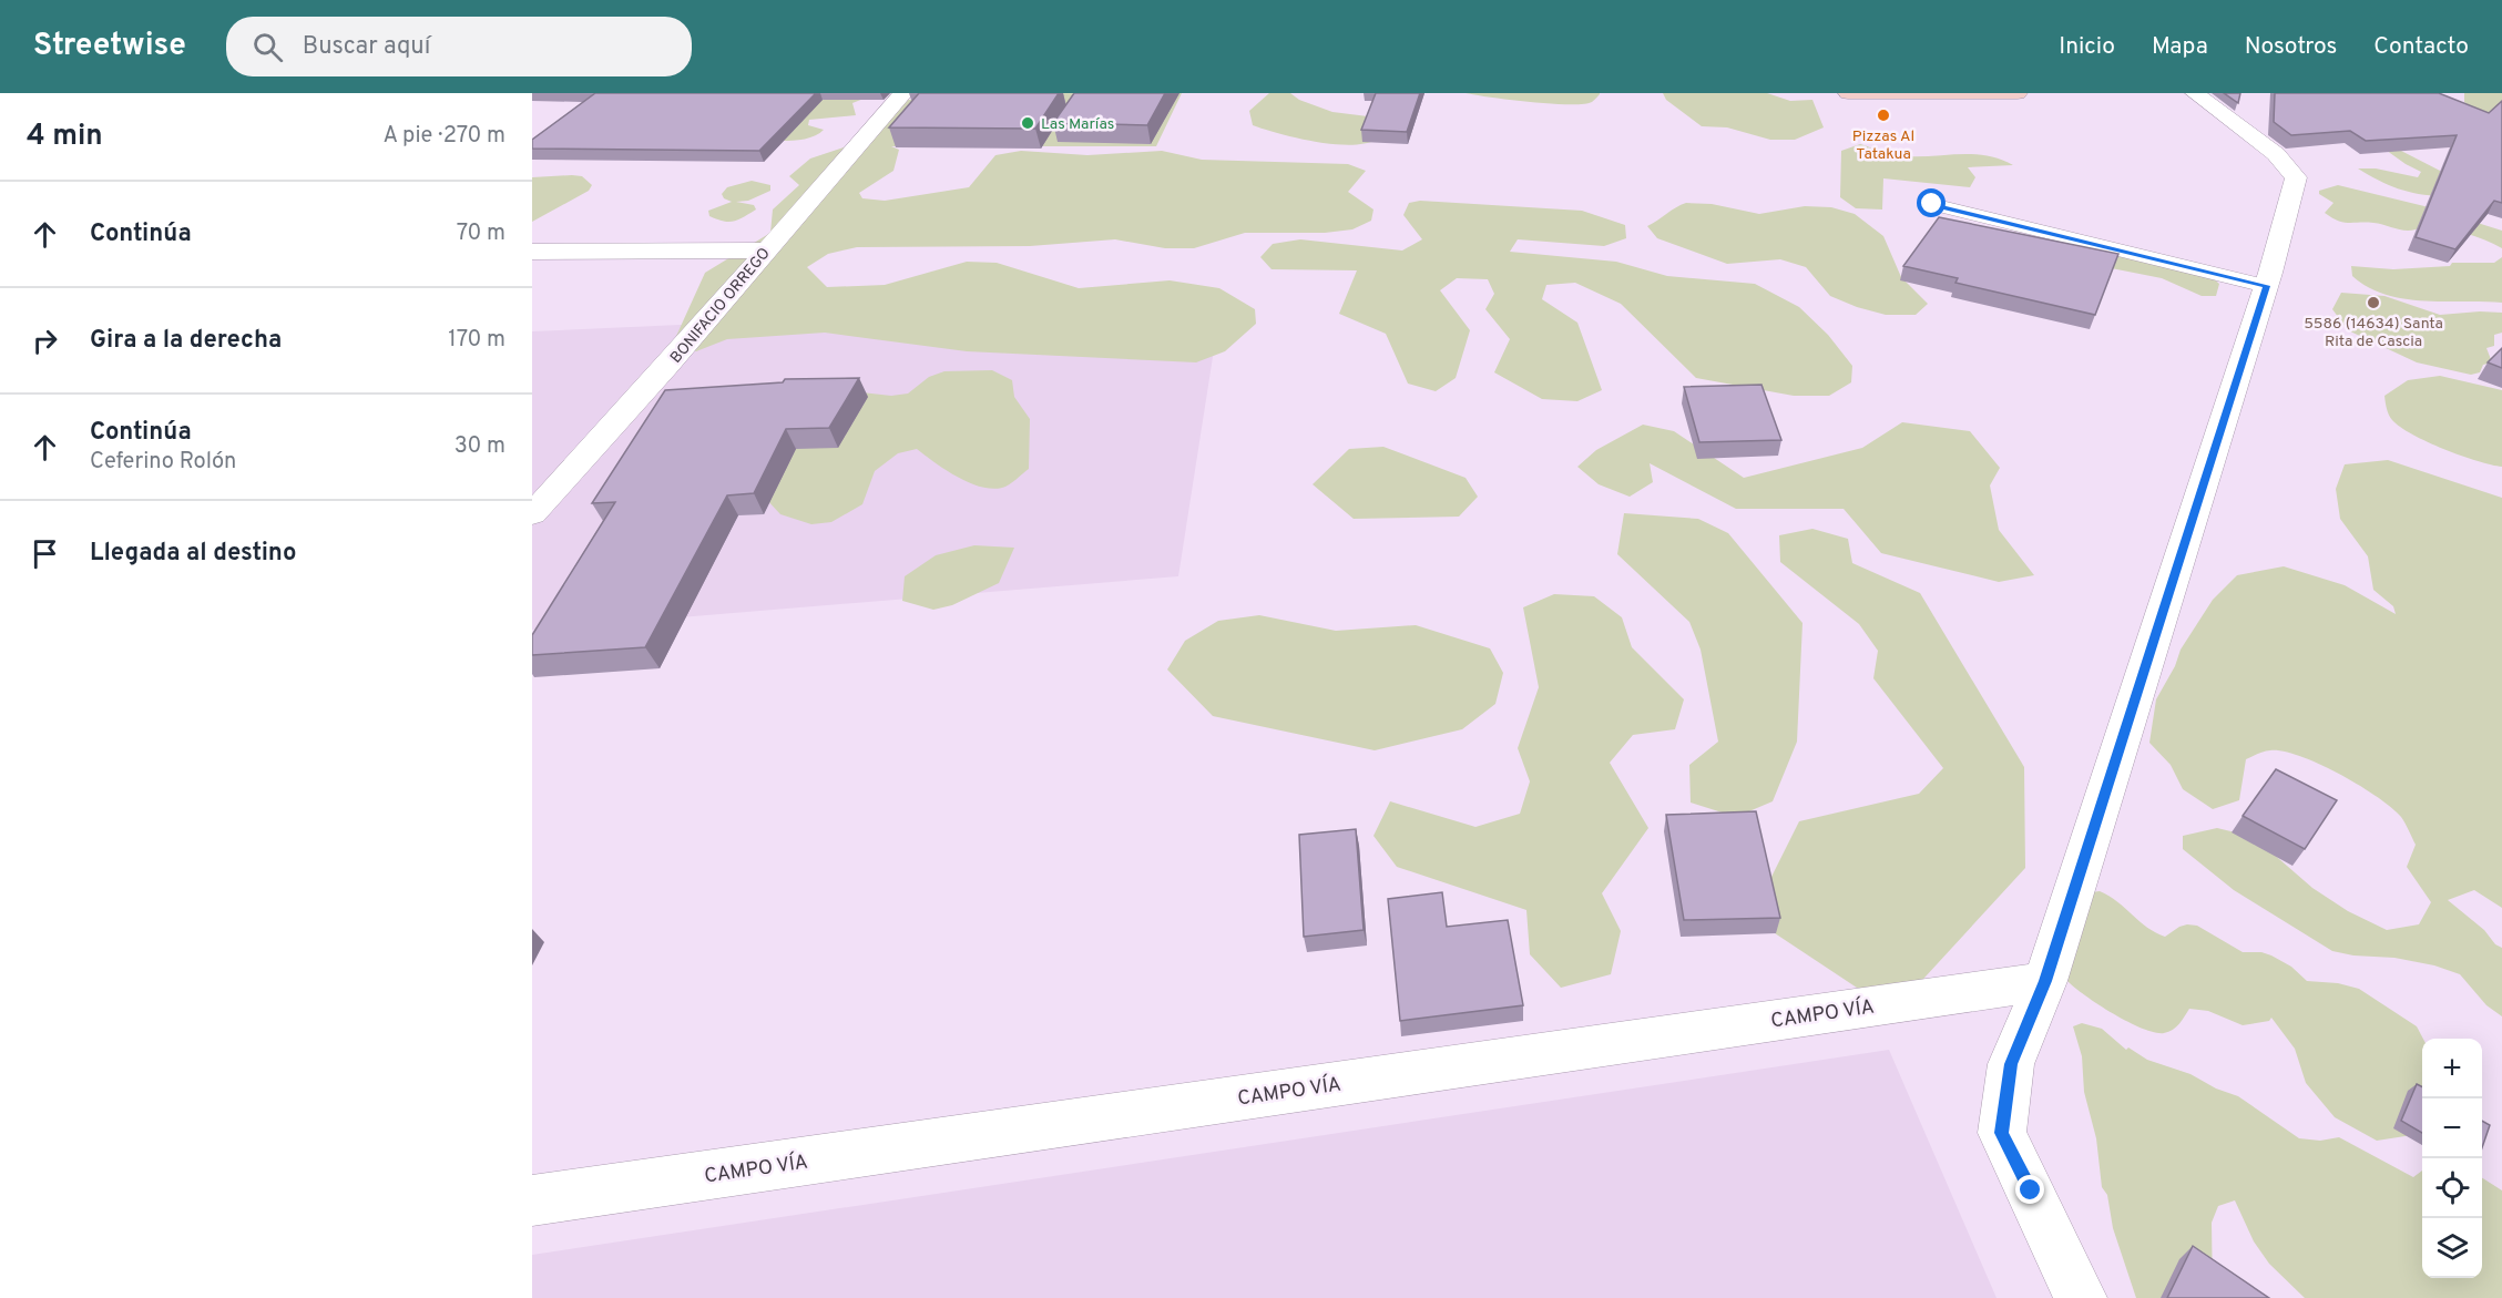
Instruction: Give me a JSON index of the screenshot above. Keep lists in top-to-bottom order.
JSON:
{
  "streets": {
    "street": ["BONIFACIO ORREGO", "CAMPO VÍA"]
  },
  "places": ["Pizzas Al Tatakua", "Las Marías", "5586 (14634) Santa Rita de Cascia"],
  "page": {
    "header": "Streetwise",
    "search": "Buscar aquí",
    "nav": [
      "Inicio",
      "Mapa",
      "Nosotros",
      "Contacto"
    ],
    "heading": ["4 min", "A pie · 270 m"],
    "list": [
      ["Continúa", "70 m"],
      ["Gira a la derecha", "170 m"],
      ["Continúa", "Ceferino Rolón", "30 m"],
      "Llegada al destino"
    ],
    "map_buttons": ["+", "−"]
  }
}
